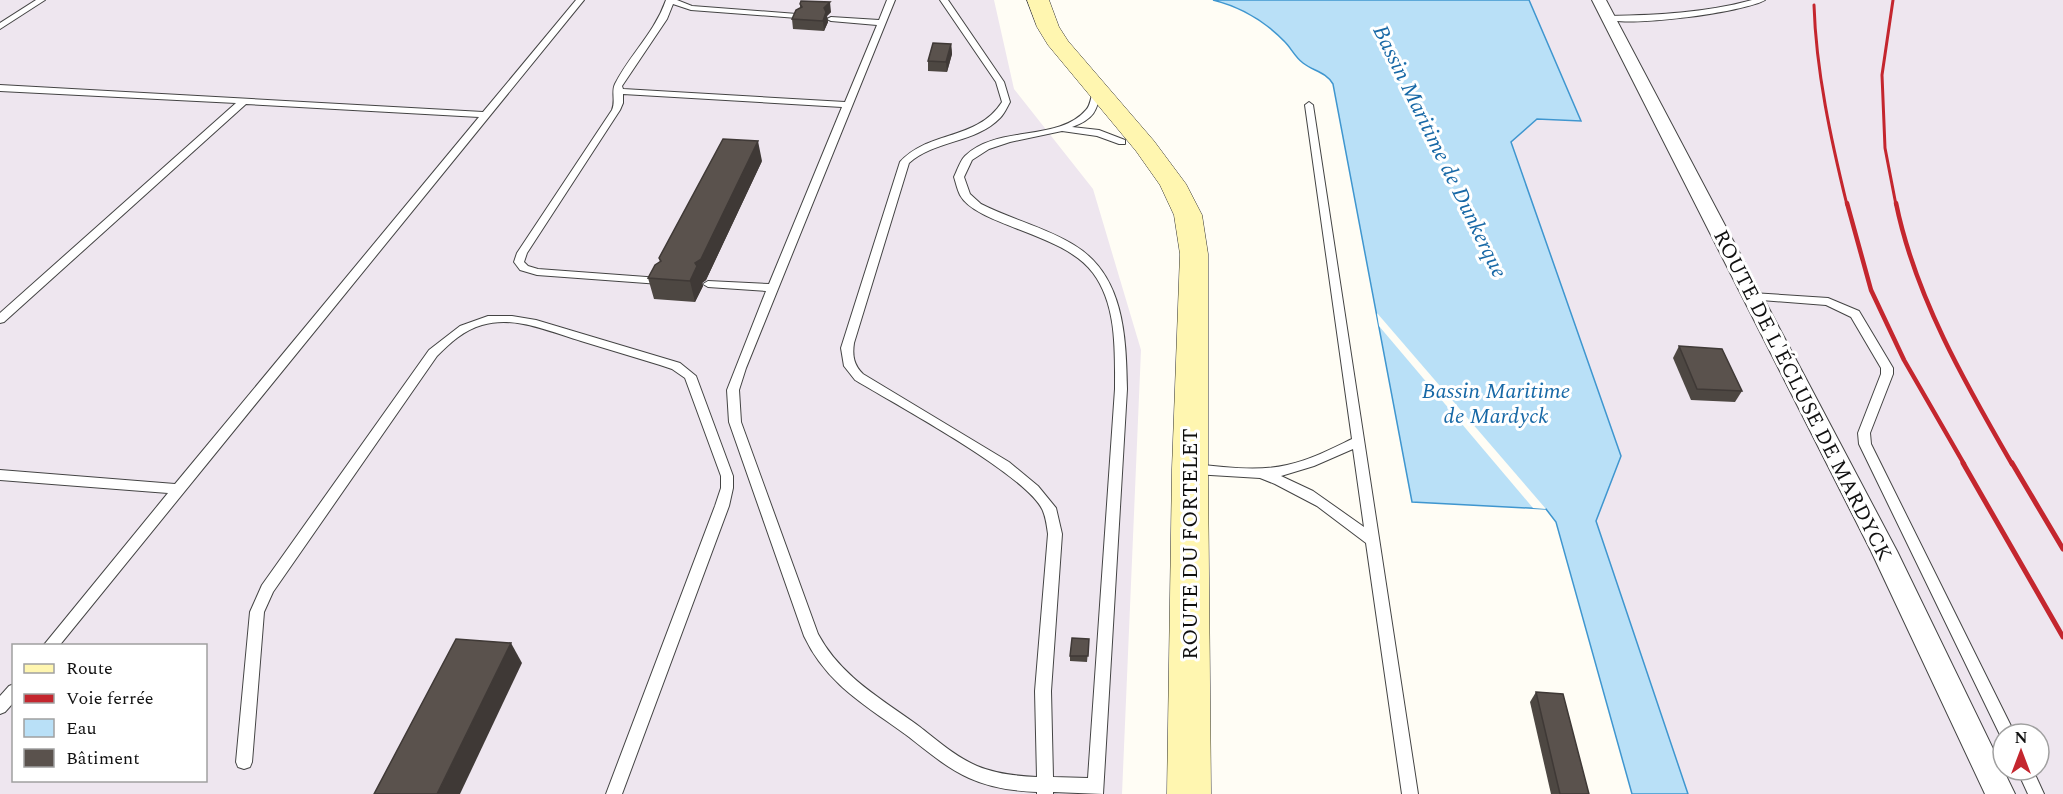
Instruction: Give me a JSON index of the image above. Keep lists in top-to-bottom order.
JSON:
{
  "streets": {
    "main road": ["ROUTE DU FORTELET"],
    "street": ["ROUTE DE L'ÉCLUSE DE MARDYCK"]
  },
  "water": ["Bassin Maritime de Dunkerque", "Bassin Maritime de Mardyck"],
  "legend": [
    "Route",
    "Voie ferrée",
    "Eau",
    "Bâtiment"
  ],
  "north": "top"
}
